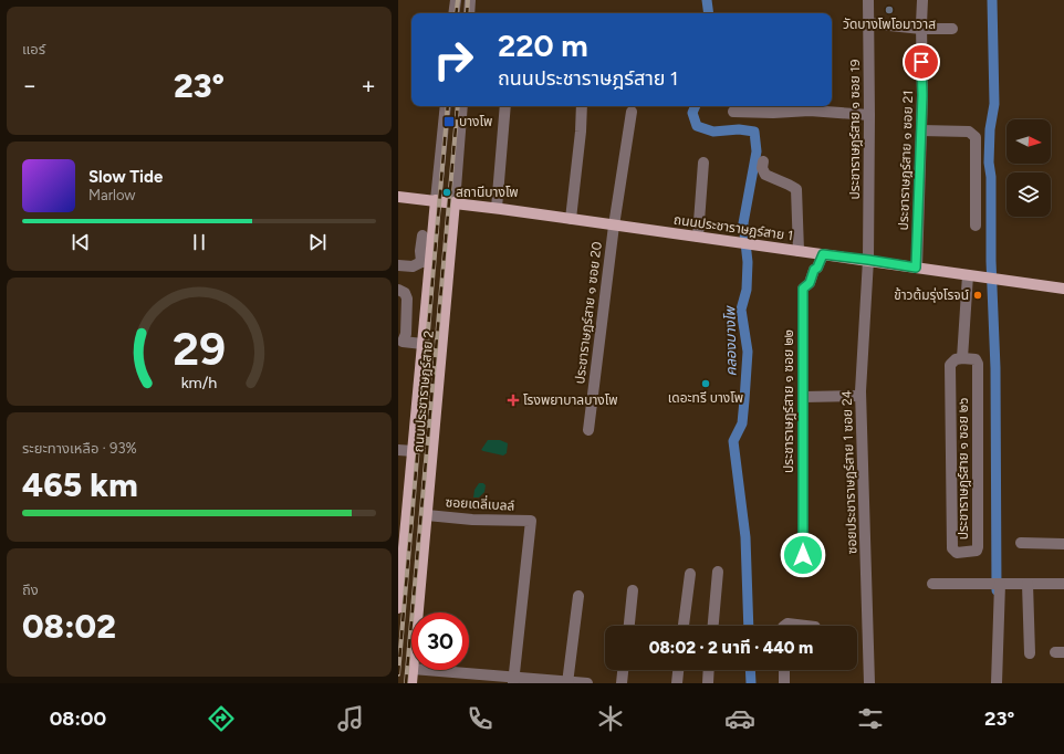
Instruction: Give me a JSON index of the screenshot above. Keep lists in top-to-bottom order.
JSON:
{
  "streets": {
    "main road": ["ถนนประชาราษฎร์สาย 1", "ถนนประชาราษฎร์สาย 2"],
    "street": [
      "ประชาราษฎร์สาย ๑ ซอย 19",
      "ประชาราษฎร์สาย ๑ ซอย 21",
      "ประชาราษฎร์สาย ๑ ซอย 20",
      "ประชาราษฎร์สาย ๑ ซอย ๒๒",
      "ประชาราษฎร์สาย ๑ ซอย ๒๖",
      "ซอยประชาราษฎร์สาย 1 ซอย 24",
      "ซอยเดลี่เบลล์"
    ]
  },
  "crossings": [
    ["ประชาราษฎร์สาย ๑ ซอย 19", "ถนนประชาราษฎร์สาย 1"],
    ["ประชาราษฎร์สาย ๑ ซอย 19", "ซอยประชาราษฎร์สาย 1 ซอย 24"],
    ["ประชาราษฎร์สาย ๑ ซอย 21", "ถนนประชาราษฎร์สาย 1"],
    ["ถนนประชาราษฎร์สาย 1", "ประชาราษฎร์สาย ๑ ซอย 20"],
    ["ถนนประชาราษฎร์สาย 1", "ถนนประชาราษฎร์สาย 2"],
    ["ถนนประชาราษฎร์สาย 1", "ประชาราษฎร์สาย ๑ ซอย ๒๒"],
    ["ถนนประชาราษฎร์สาย 1", "ซอยประชาราษฎร์สาย 1 ซอย 24"],
    ["ถนนประชาราษฎร์สาย 2", "ซอยเดลี่เบลล์"]
  ],
  "water": ["คลองบางโพ"],
  "places": {
    "other": [
      "วัดบางโพโอมาวาส",
      "สถานีบางโพ",
      "ข้าวต้มรุ่งโรจน์",
      "เดอะทรี บางโพ"
    ],
    "transit": ["บางโพ"],
    "health": ["โรงพยาบาลบางโพ"]
  },
  "north": "right",
  "page": {
    "tile": [
      "แอร์",
      ["ระยะทางเหลือ · 93%", "465 km"],
      ["ถึง", "08:02"]
    ],
    "turn": ["220 m", "ถนนประชาราษฎร์สาย 1"],
    "heat": ["−", "23°", "+"],
    "song": ["Slow Tide", "Marlow"],
    "limit": "30",
    "trip": "08:02 · 2 นาที · 440 m",
    "tabs": ["08:00", "23°"],
    "gauge": ["29", "km/h"]
  }
}
